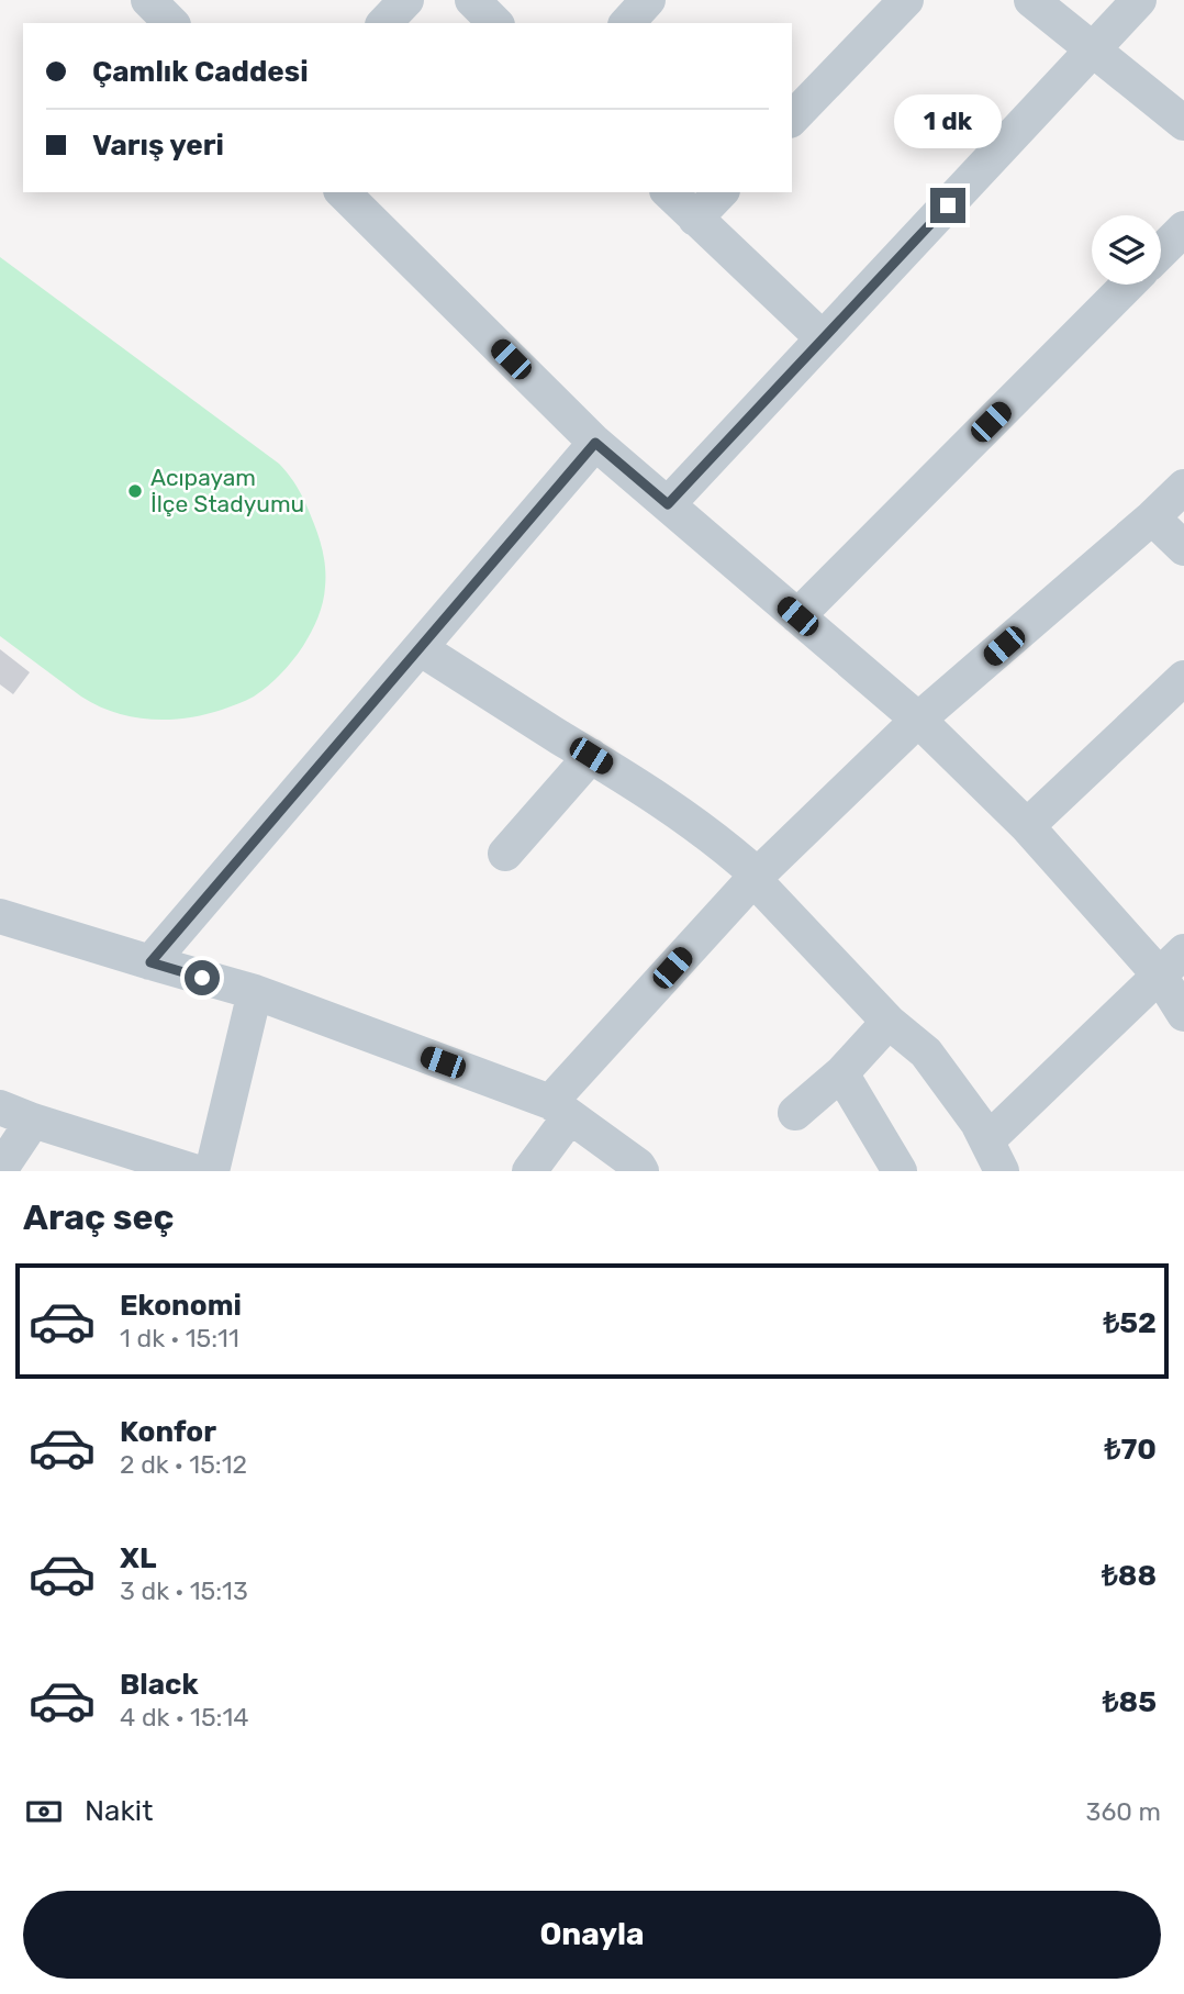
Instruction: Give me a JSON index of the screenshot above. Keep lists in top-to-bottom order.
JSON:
{
  "places": ["Acıpayam İlçe Stadyumu"],
  "page": {
    "banner": ["Çamlık Caddesi", "Varış yeri"],
    "bubble": "1 dk",
    "heading": "Araç seç",
    "list": [
      {
        "name": "Ekonomi",
        "note": "1 dk · 15:11",
        "value": "₺52"
      },
      {
        "name": "Konfor",
        "note": "2 dk · 15:12",
        "value": "₺70"
      },
      {
        "name": "XL",
        "note": "3 dk · 15:13",
        "value": "₺88"
      },
      {
        "name": "Black",
        "note": "4 dk · 15:14",
        "value": "₺85"
      }
    ],
    "pay": ["Nakit", "360 m"],
    "buttons": "Onayla"
  }
}
